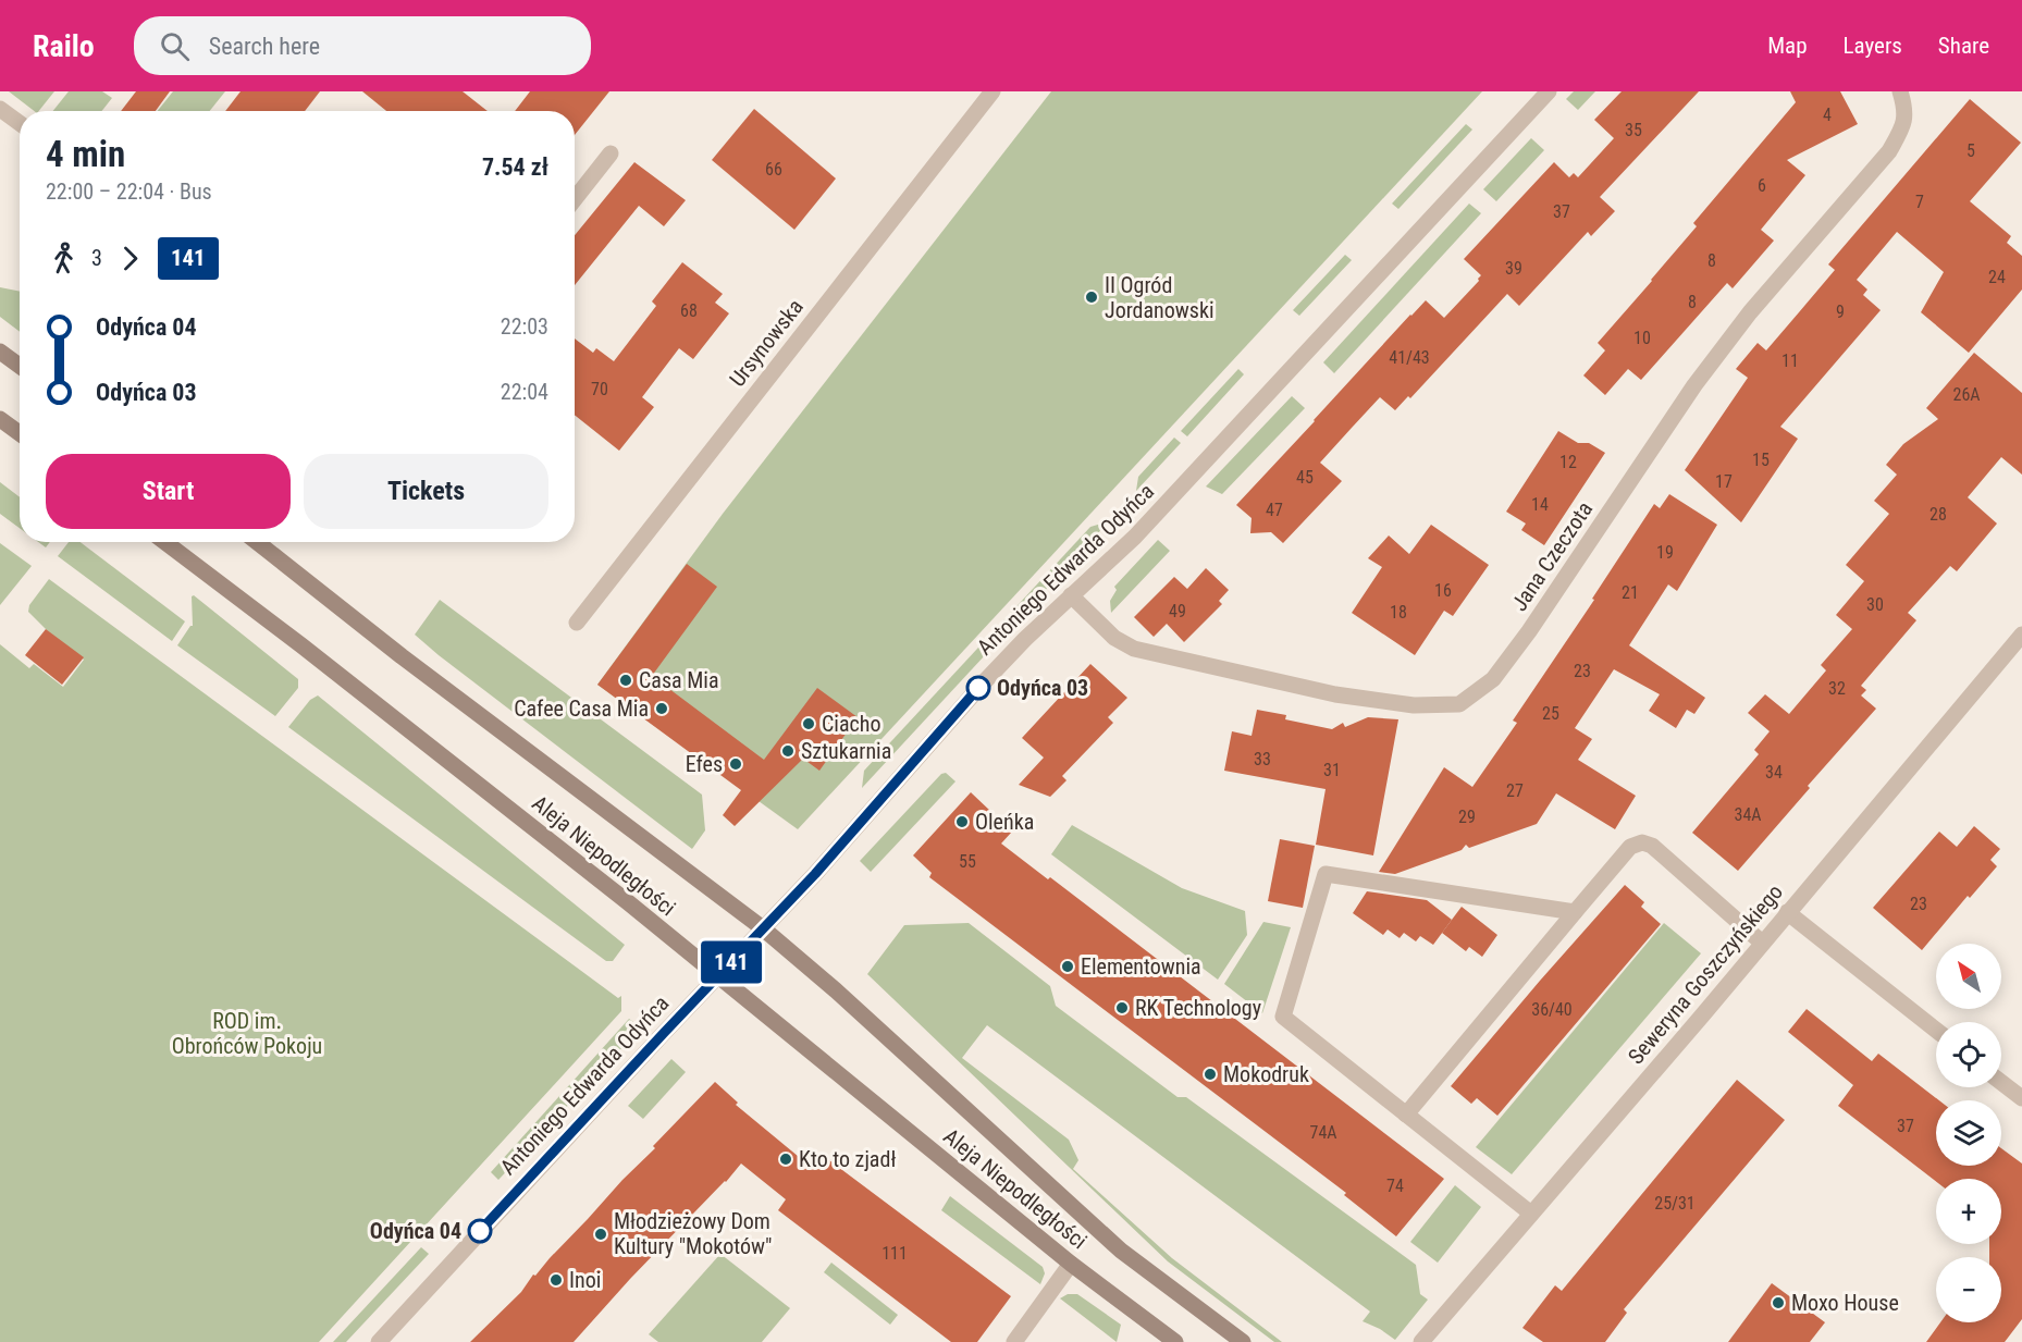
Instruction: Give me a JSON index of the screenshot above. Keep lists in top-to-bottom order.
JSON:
{
  "streets": {
    "main road": ["Aleja Niepodległości"],
    "street": [
      "Ursynowska",
      "Jana Czeczota",
      "Antoniego Edwarda Odyńca",
      "Seweryna Goszczyńskiego"
    ]
  },
  "crossings": [
    ["Jana Czeczota", "Antoniego Edwarda Odyńca"],
    ["Antoniego Edwarda Odyńca", "Aleja Niepodległości"]
  ],
  "parks": ["ROD im. Obrońców Pokoju"],
  "places": [
    "II Ogród Jordanowski",
    "Casa Mia",
    "Odyńca 03",
    "Cafee Casa Mia",
    "Ciacho",
    "Sztukarnia",
    "Efes",
    "Oleńka",
    "Elementownia",
    "RK Technology",
    "Mokodruk",
    "Kto to zjadł",
    "Odyńca 04",
    "Młodzieżowy Dom Kultury \"Mokotów\"",
    "Inoi",
    "Moxo House"
  ],
  "lines": ["bus line 141"],
  "house_numbers": [
    "4",
    "35",
    "5",
    "66",
    "6",
    "7",
    "37",
    "8",
    "39",
    "24",
    "8",
    "68",
    "9",
    "10",
    "41/43",
    "11",
    "70",
    "26A",
    "15",
    "12",
    "45",
    "17",
    "14",
    "47",
    "28",
    "19",
    "16",
    "21",
    "30",
    "49",
    "18",
    "23",
    "32",
    "25",
    "33",
    "31",
    "34",
    "27",
    "34A",
    "29",
    "55",
    "23",
    "36/40",
    "37",
    "74A",
    "74",
    "25/31",
    "111"
  ],
  "north": "top left",
  "page": {
    "header": "Railo",
    "search": "Search here",
    "nav": ["Map", "Layers", "Share"],
    "on_map": "141",
    "heading": ["4 min", "22:00 – 22:04 · Bus", "7.54 zł"],
    "legs": ["3", "141"],
    "list": [
      {
        "name": "Odyńca 04",
        "value": "22:03"
      },
      {
        "name": "Odyńca 03",
        "value": "22:04"
      }
    ],
    "buttons": ["Start", "Tickets"],
    "map_buttons": ["+", "−"]
  }
}
